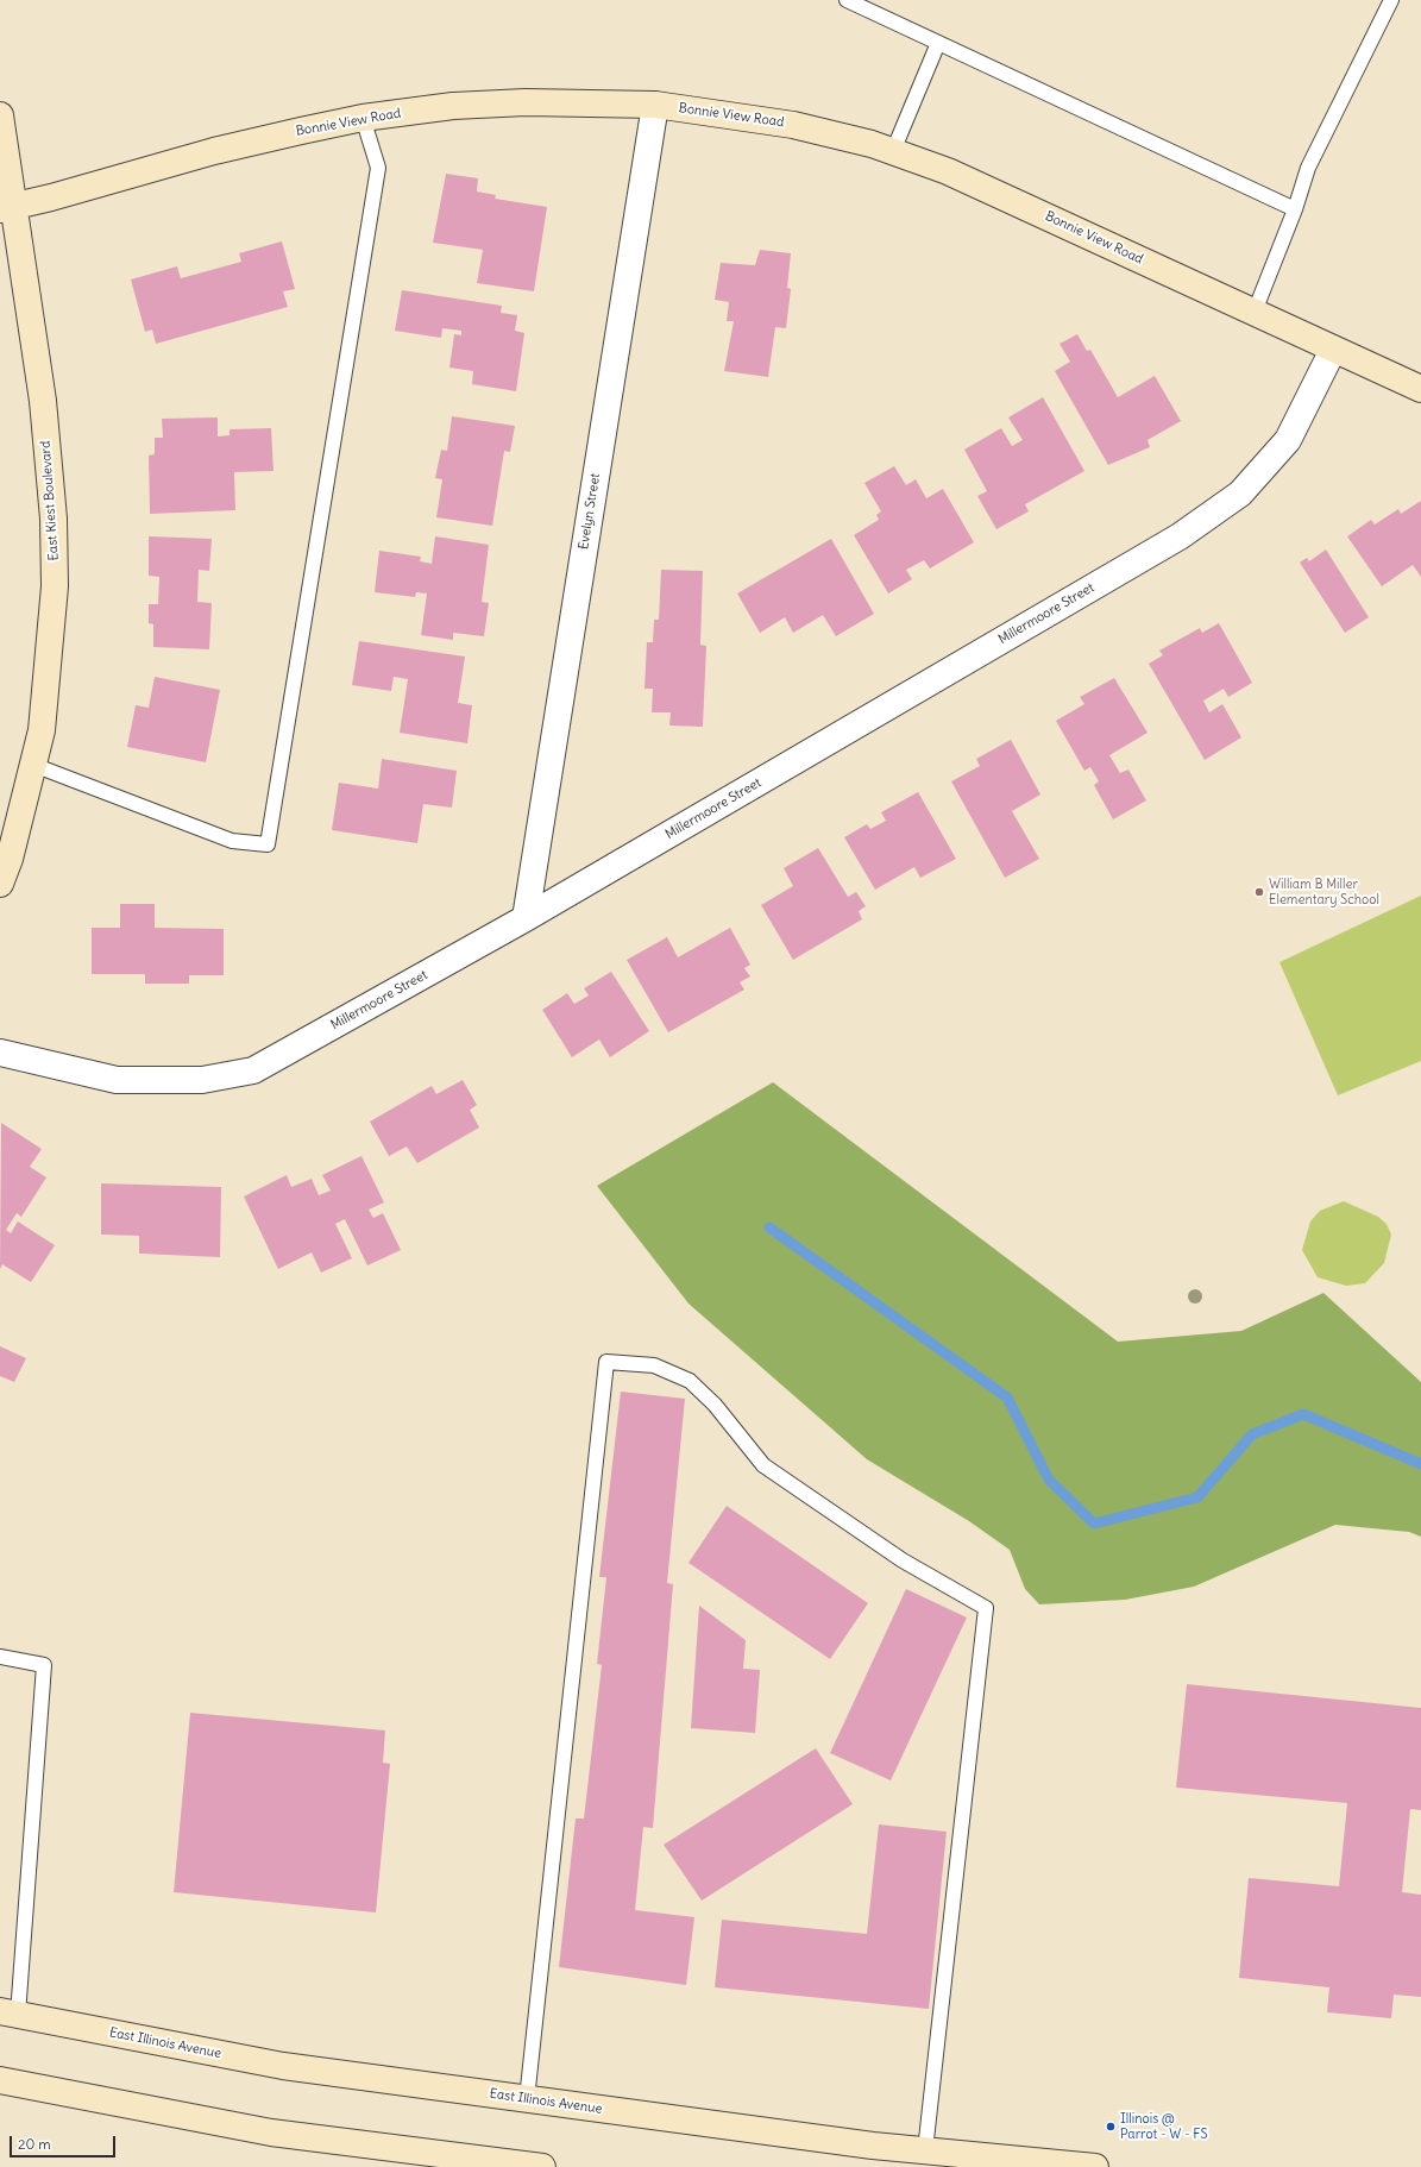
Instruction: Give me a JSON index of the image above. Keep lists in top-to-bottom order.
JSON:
{
  "streets": {
    "main road": ["Bonnie View Road", "East Kiest Boulevard", "East Illinois Avenue"],
    "street": ["Evelyn Street", "Millermoore Street"]
  },
  "crossings": [
    ["Bonnie View Road", "East Kiest Boulevard"],
    ["Bonnie View Road", "Evelyn Street"],
    ["Bonnie View Road", "Millermoore Street"],
    ["Evelyn Street", "Millermoore Street"]
  ],
  "places": ["William B Miller Elementary School", "Illinois @ Parrot - W - FS"],
  "scale_bar": "20 m"
}
